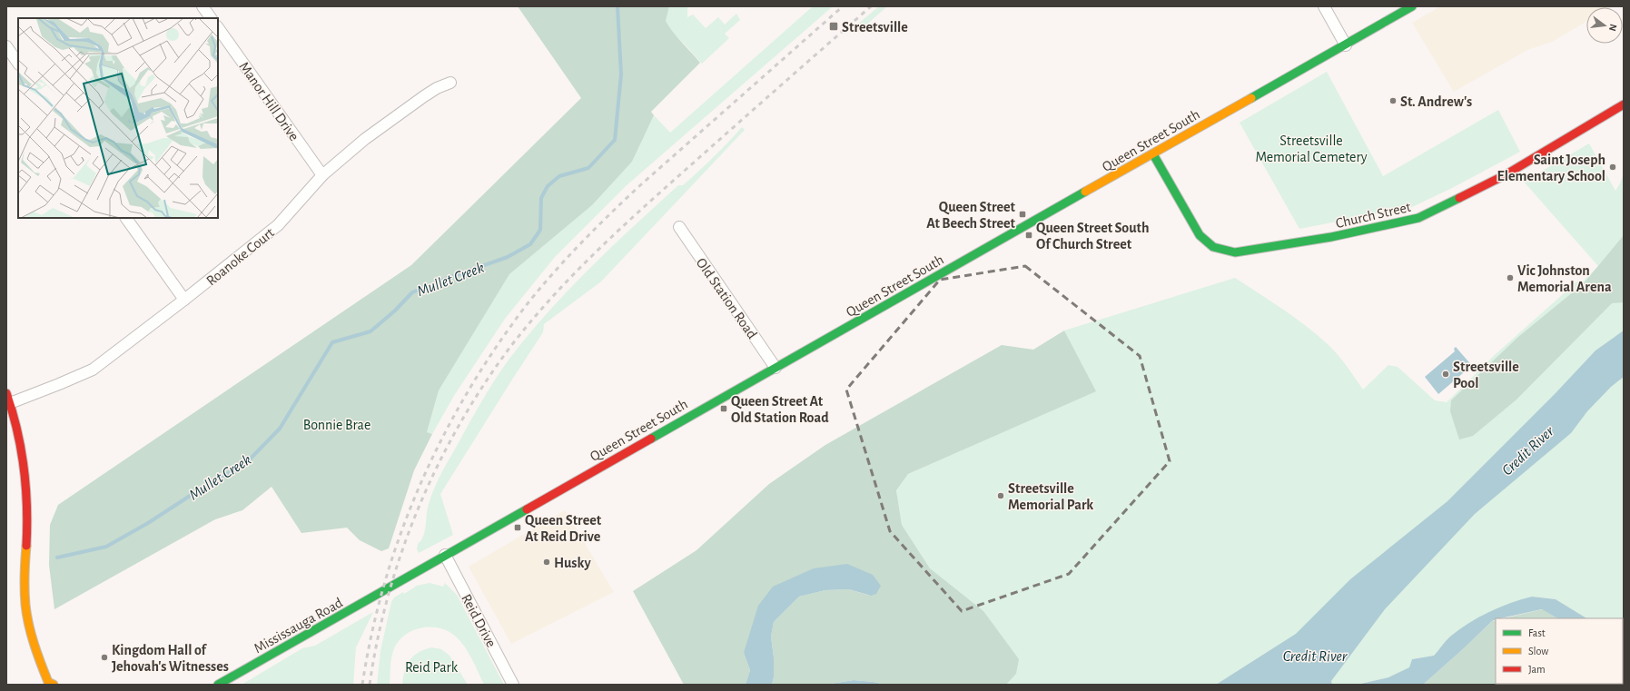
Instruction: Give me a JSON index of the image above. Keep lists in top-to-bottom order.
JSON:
{
  "streets": {
    "main road": ["Queen Street South", "Church Street", "Mississauga Road"],
    "street": [
      "Manor Hill Drive",
      "Roanoke Court",
      "Old Station Road",
      "Reid Drive"
    ]
  },
  "crossings": [
    ["Manor Hill Drive", "Roanoke Court"],
    ["Queen Street South", "Church Street"],
    ["Queen Street South", "Old Station Road"],
    ["Queen Street South", "Reid Drive"],
    ["Queen Street South", "Mississauga Road"]
  ],
  "water": ["Mullet Creek", "Credit River"],
  "parks": ["Streetsville Memorial Cemetery", "Bonnie Brae", "Reid Park"],
  "places": {
    "transit": [
      "Streetsville",
      "Queen Street At Beech Street",
      "Queen Street South Of Church Street",
      "Queen Street At Old Station Road",
      "Queen Street At Reid Drive"
    ],
    "other": [
      "St. Andrew's",
      "Saint Joseph Elementary School",
      "Vic Johnston Memorial Arena",
      "Streetsville Pool",
      "Streetsville Memorial Park",
      "Husky",
      "Kingdom Hall of Jehovah's Witnesses"
    ]
  },
  "legend": ["Fast", "Slow", "Jam"],
  "north": "right"
}
